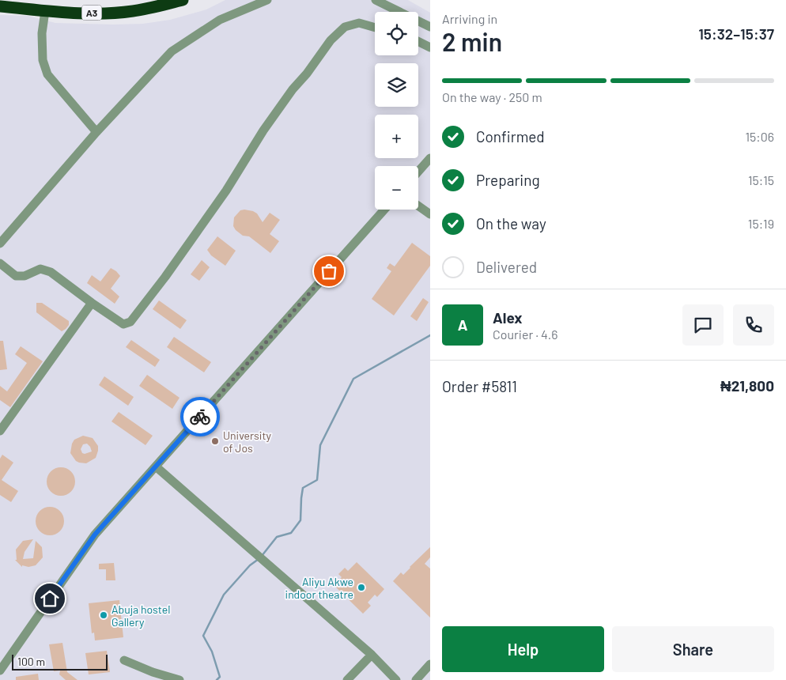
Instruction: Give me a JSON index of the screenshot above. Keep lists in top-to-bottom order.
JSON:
{
  "streets": {
    "highway": ["A3"]
  },
  "places": ["University of Jos", "Aliyu Akwe indoor theatre", "Abuja hostel Gallery"],
  "scale_bar": "100 m",
  "page": {
    "heading": ["2 min", "Arriving in", "15:32–15:37"],
    "panel": [
      "Alex",
      "Courier · 4.6",
      "Order #5811",
      "₦21,800"
    ],
    "map_buttons": ["+", "−"],
    "bar": "On the way · 250 m",
    "list": [
      ["Confirmed", "15:06"],
      ["Preparing", "15:15"],
      ["On the way", "15:19"],
      "Delivered"
    ],
    "round": "A",
    "buttons": ["Help", "Share"],
    "scale": "100 m"
  }
}
